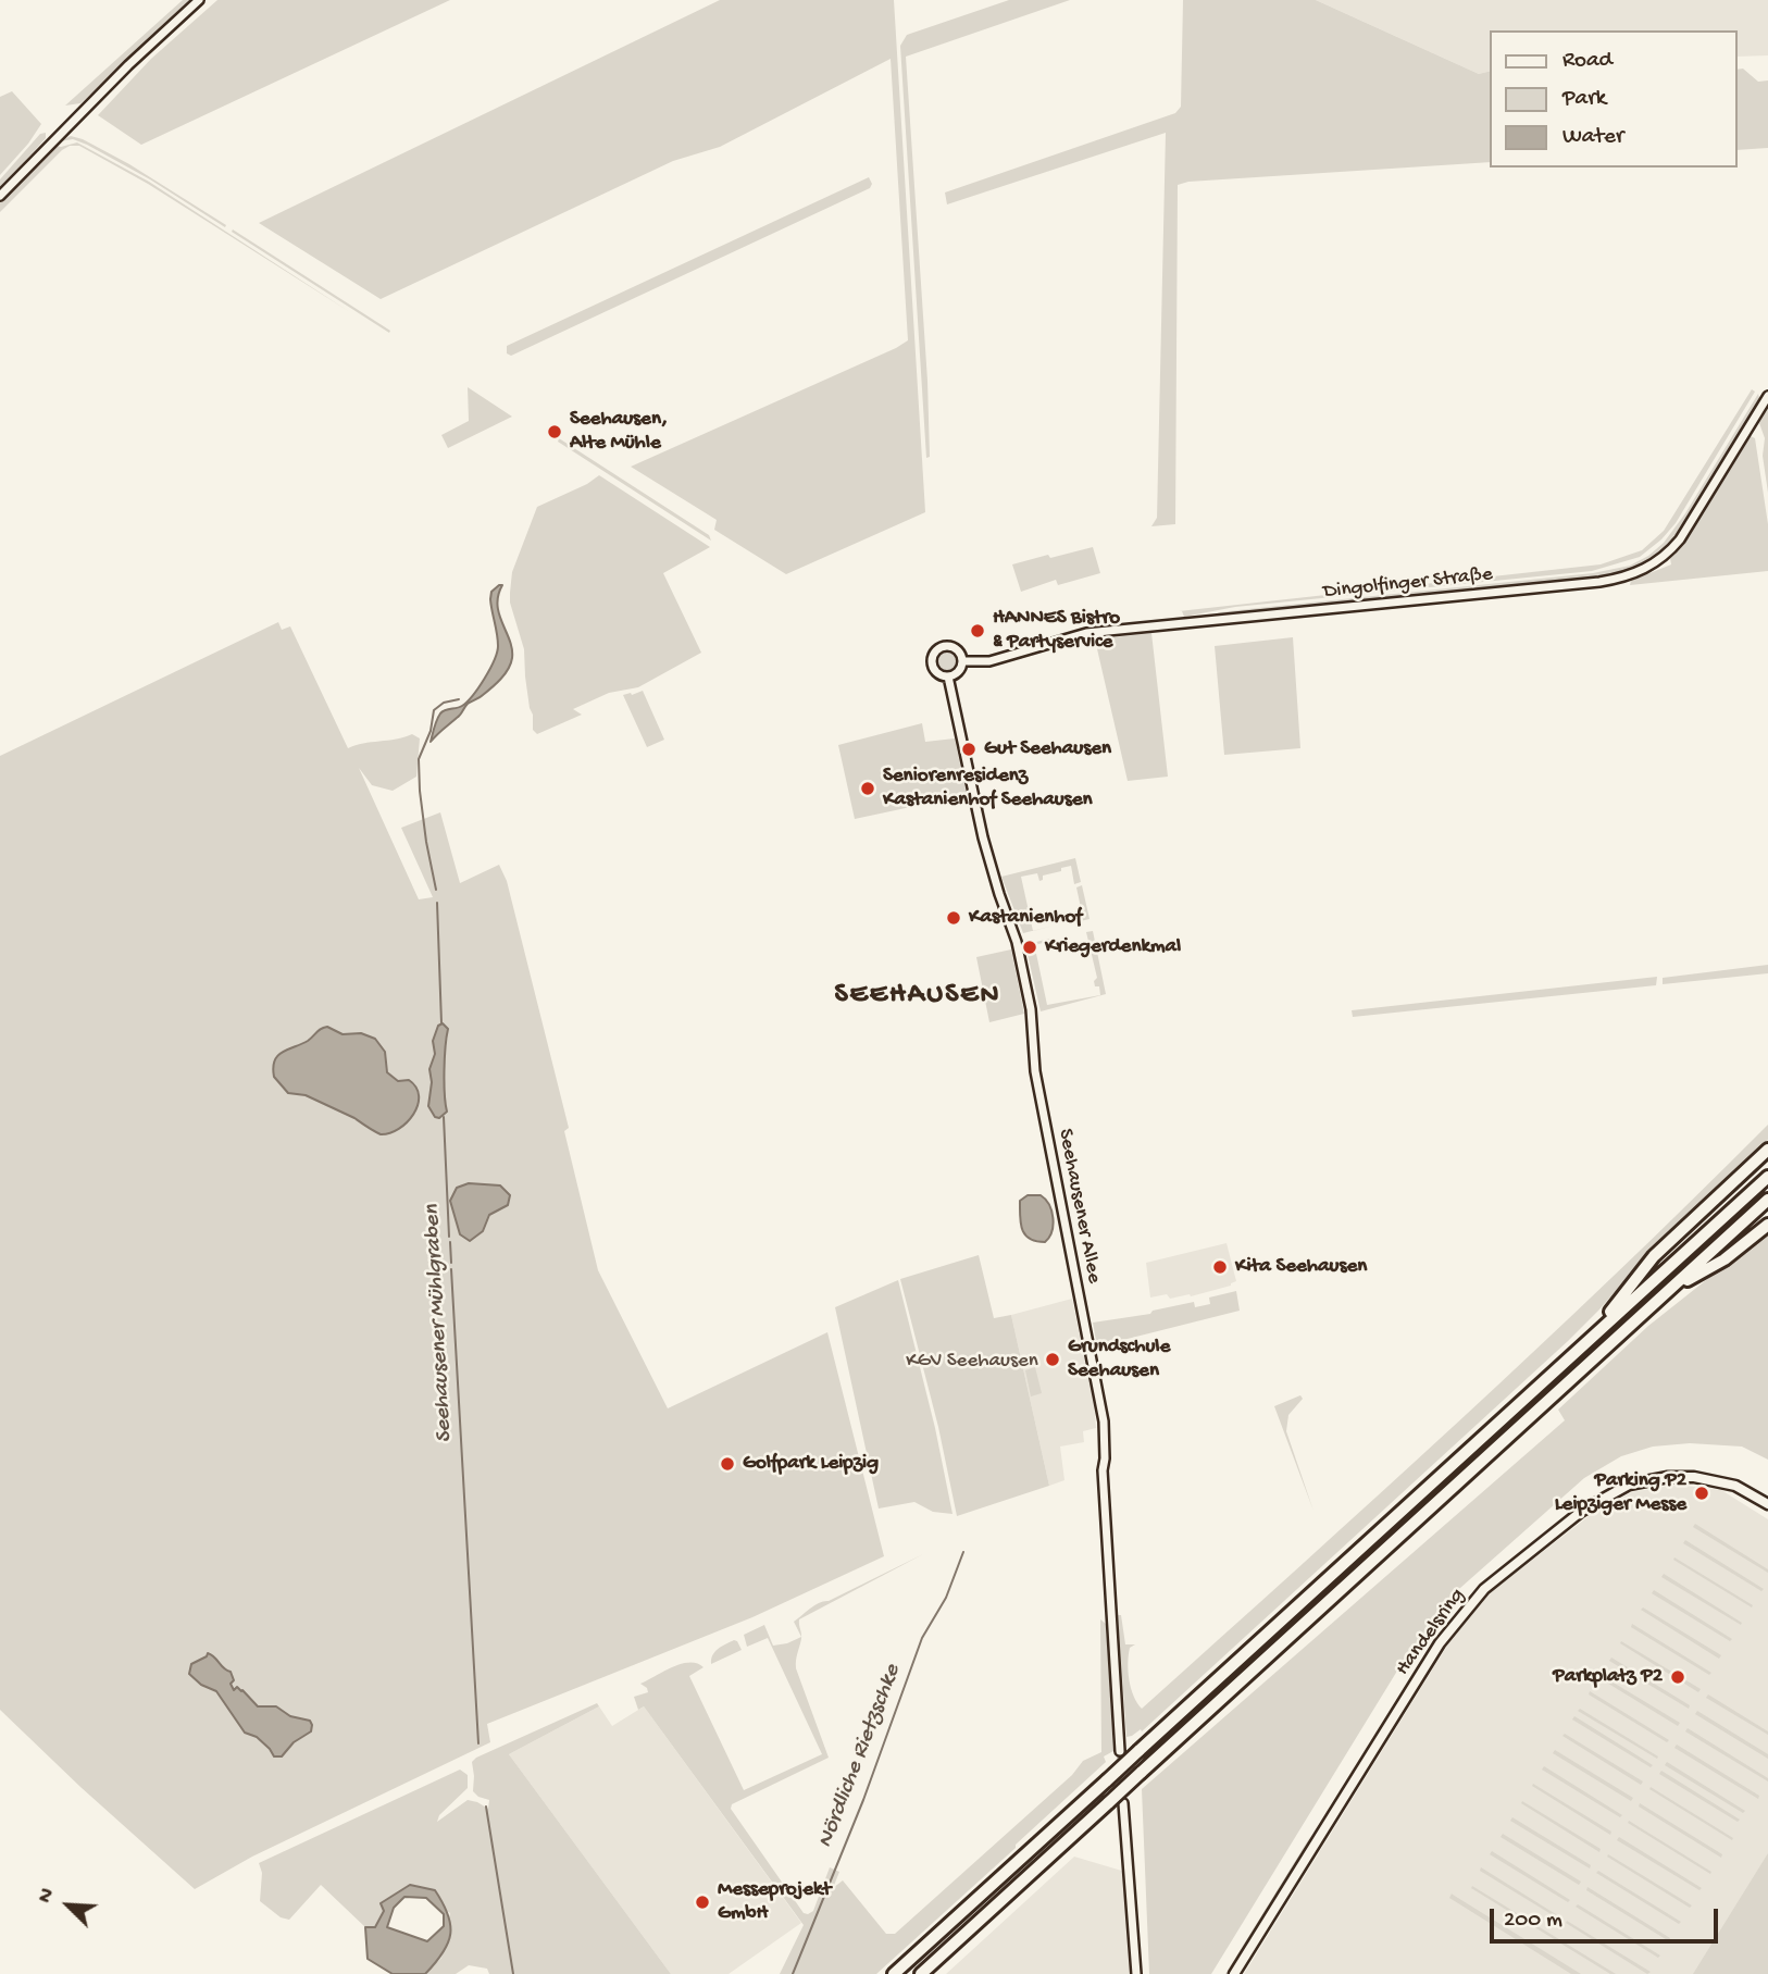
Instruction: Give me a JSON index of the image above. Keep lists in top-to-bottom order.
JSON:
{
  "streets": {
    "main road": ["Handelsring"],
    "street": ["Dingolfinger Straße", "Seehausener Allee"]
  },
  "crossings": [
    ["Dingolfinger Straße", "Seehausener Allee"]
  ],
  "districts": ["SEEHAUSEN"],
  "water": ["Seehausener Mühlgraben", "Nördliche Rietzschke"],
  "parks": ["KGV Seehausen"],
  "places": [
    "Seehausen, Alte Mühle",
    "HANNES Bistro & Partyservice",
    "Gut Seehausen",
    "Seniorenresidenz Kastanienhof Seehausen",
    "Kastanienhof",
    "Kriegerdenkmal",
    "Kita Seehausen",
    "Grundschule Seehausen",
    "Golfpark Leipzig",
    "Parking P2 Leipziger Messe",
    "Parkplatz P2",
    "Messeprojekt GmbH"
  ],
  "legend": ["Road", "Park", "Water"],
  "scale_bar": "200 m",
  "north": "top left"
}
